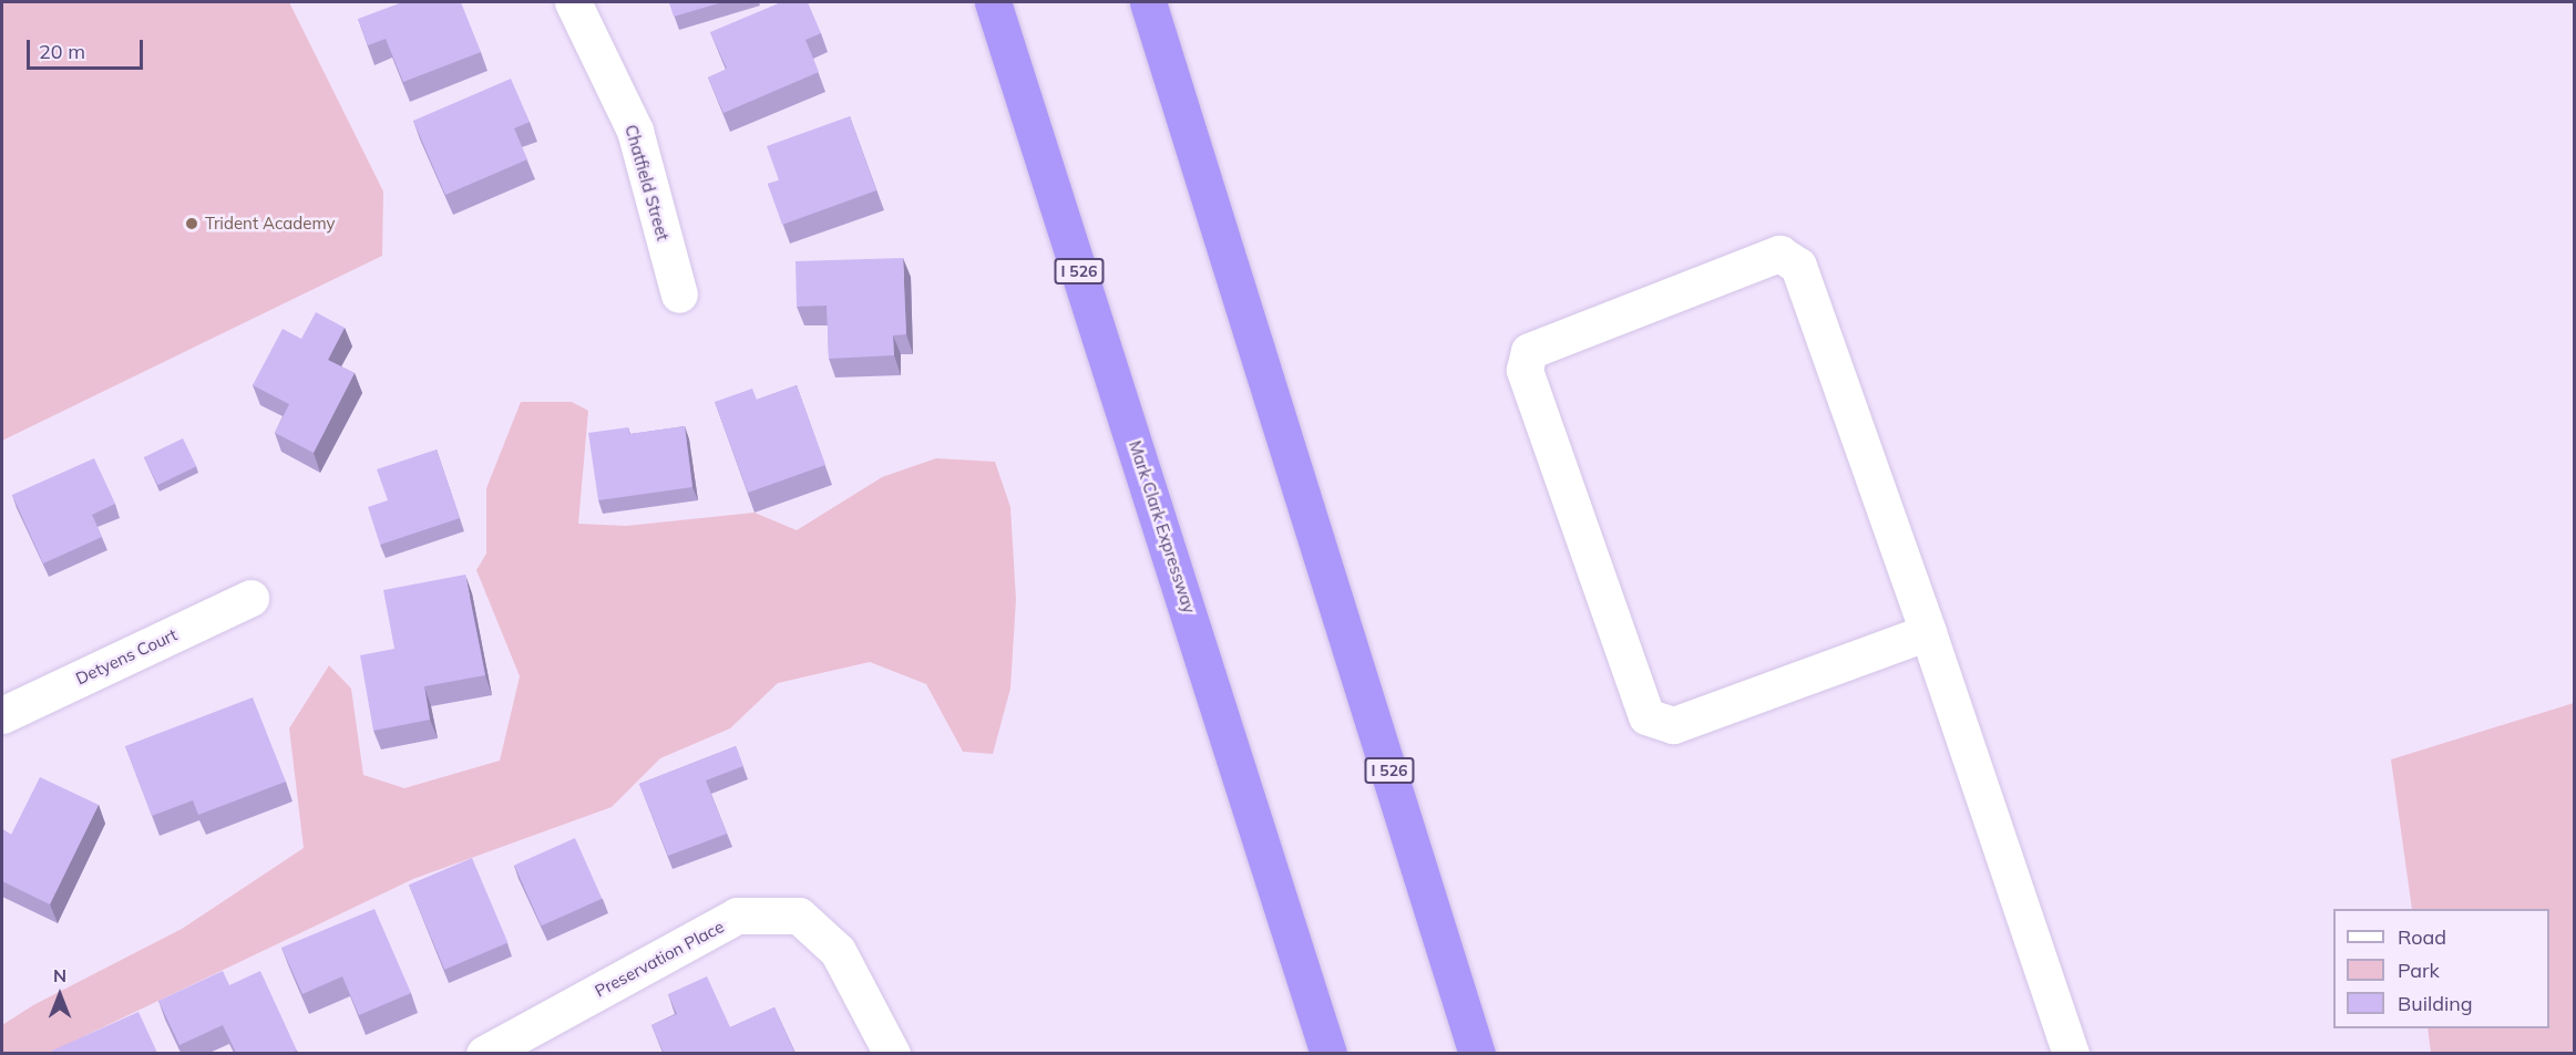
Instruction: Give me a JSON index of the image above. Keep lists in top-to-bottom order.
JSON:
{
  "streets": {
    "highway": ["I 526", "Mark Clark Expressway"],
    "street": ["Chatfield Street", "Detyens Court", "Preservation Place"]
  },
  "places": ["Trident Academy"],
  "legend": ["Road", "Park", "Building"],
  "scale_bar": "20 m",
  "north": "top"
}
